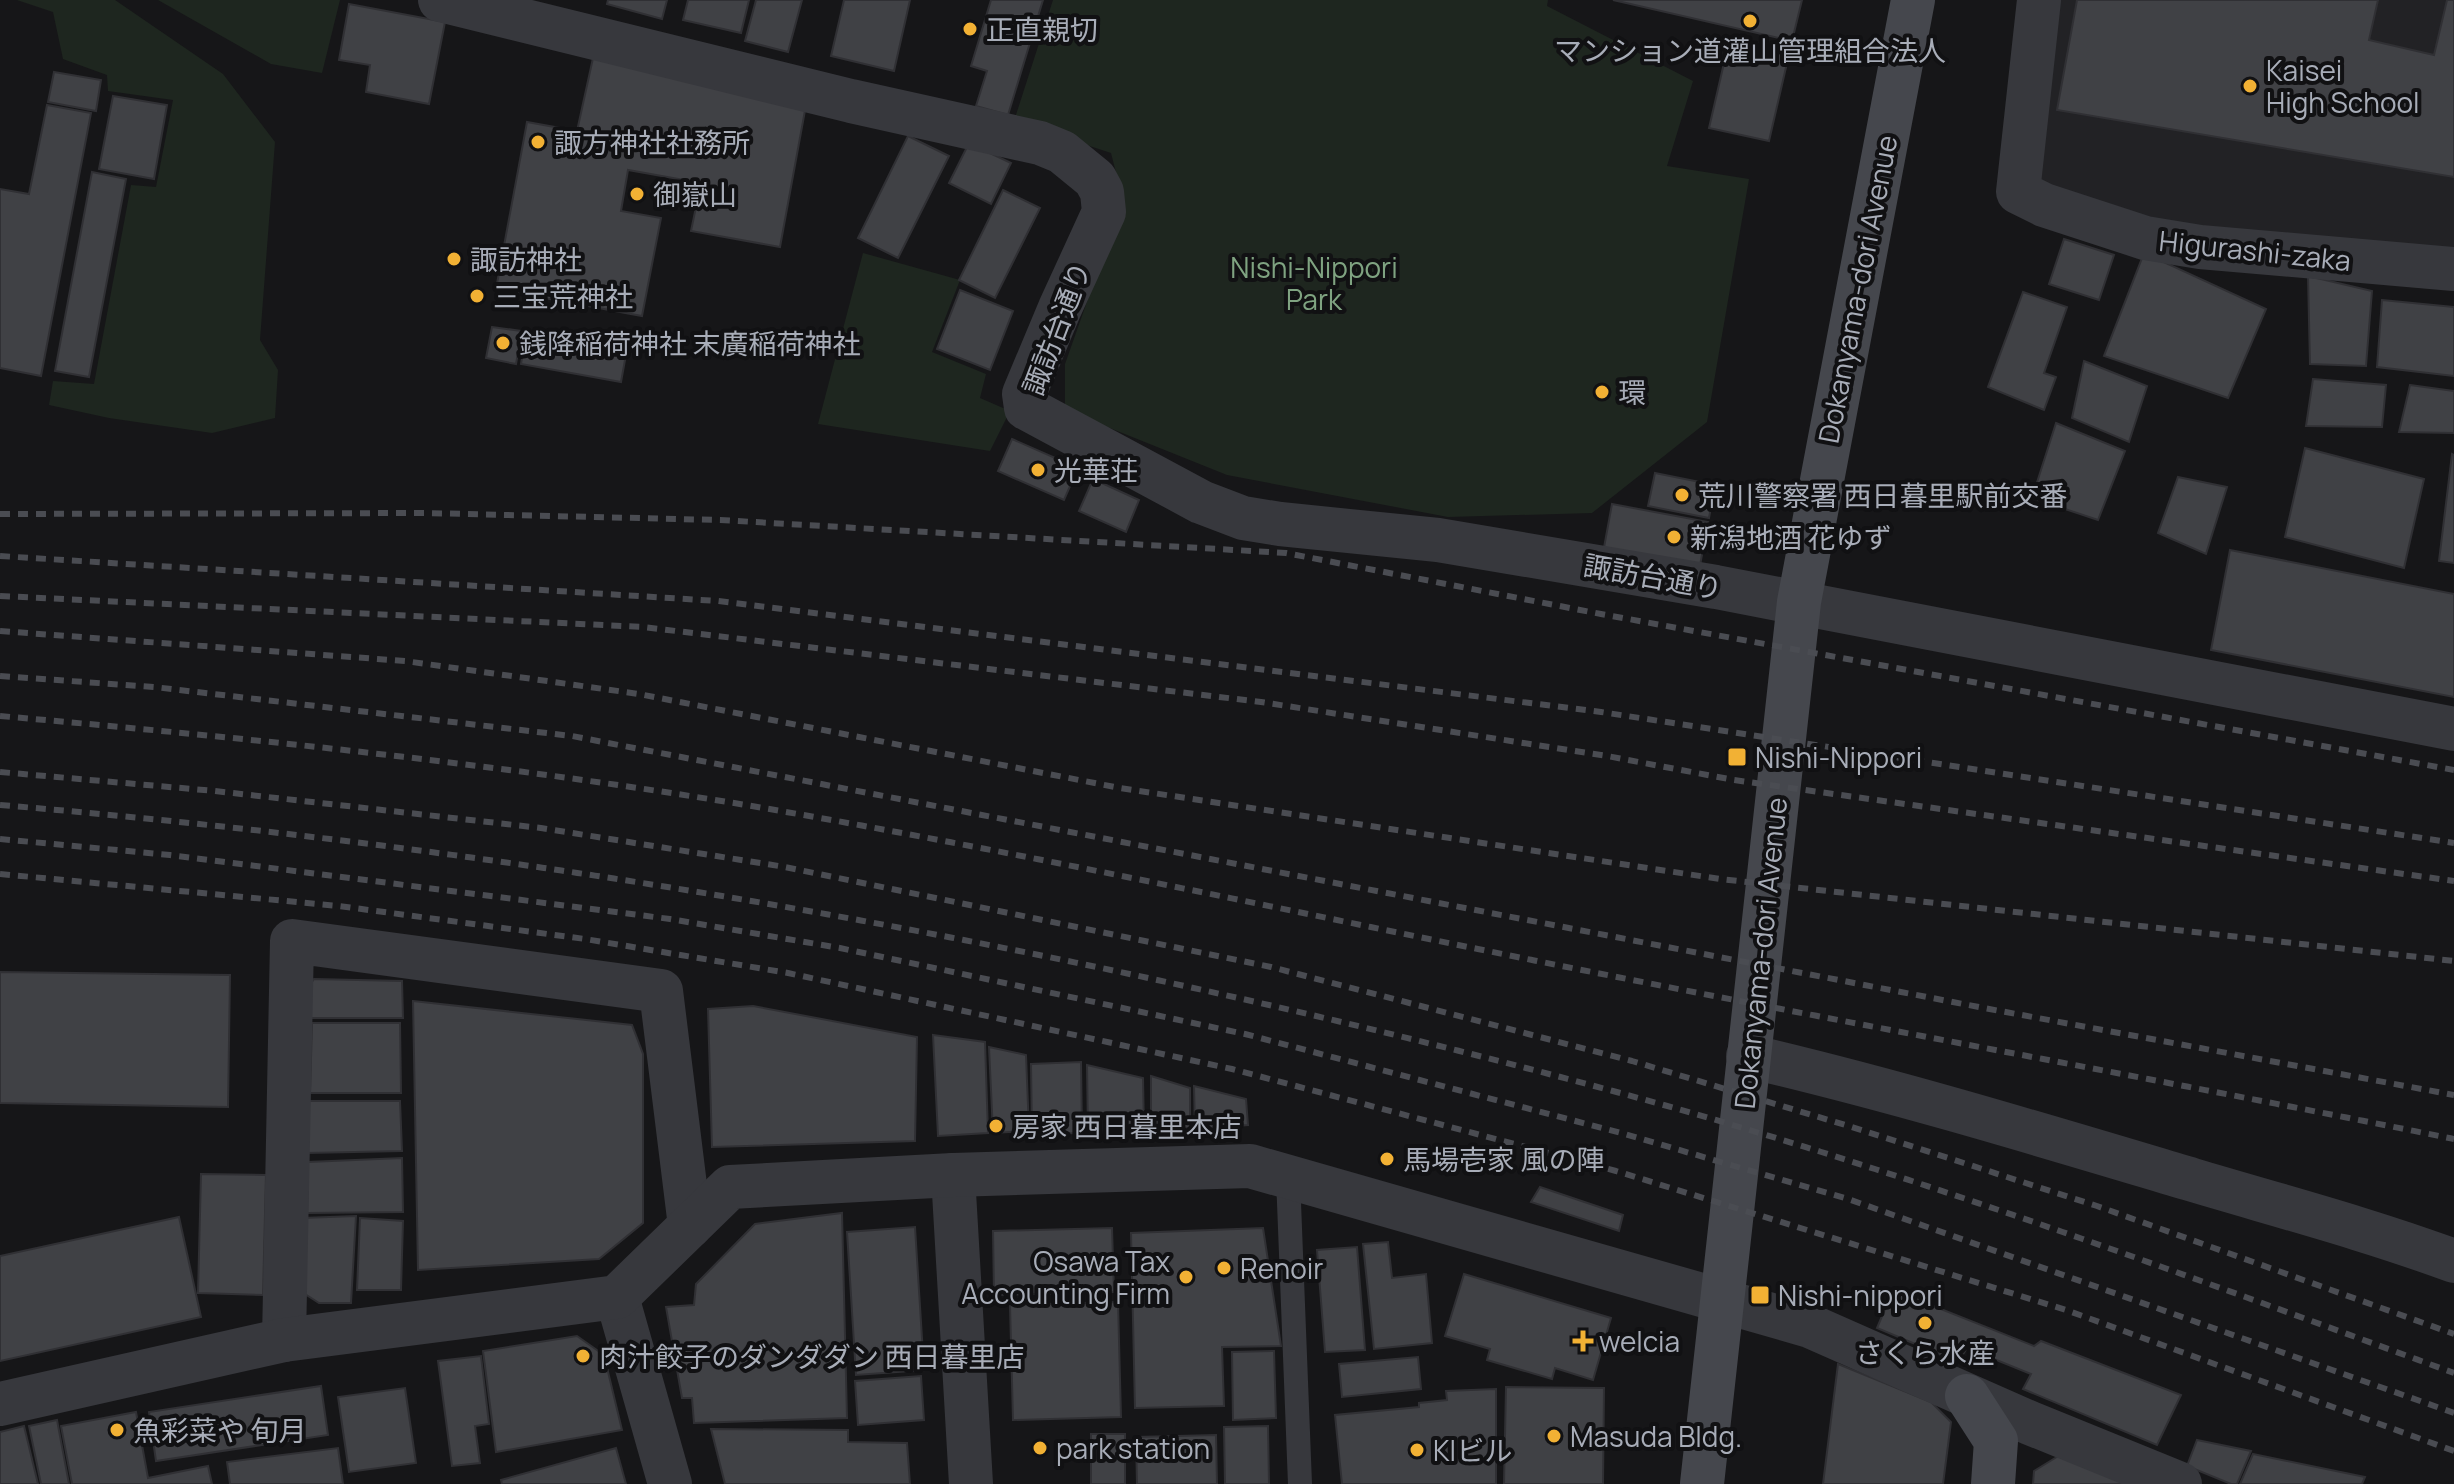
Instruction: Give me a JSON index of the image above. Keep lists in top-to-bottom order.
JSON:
{
  "streets": {
    "main road": ["Dokanyama-dori Avenue"],
    "street": ["Higurashi-zaka", "諏訪台通り"]
  },
  "crossings": [
    ["Dokanyama-dori Avenue", "諏訪台通り"]
  ],
  "parks": ["Nishi-Nippori Park"],
  "places": {
    "other": [
      "マンション道灌山管理組合法人",
      "正直親切",
      "Kaisei High School",
      "諏方神社社務所",
      "御嶽山",
      "諏訪神社",
      "三宝荒神社",
      "銭降稲荷神社 末廣稲荷神社",
      "環",
      "光華荘",
      "荒川警察署 西日暮里駅前交番",
      "新潟地酒 花ゆず",
      "房家 西日暮里本店",
      "馬場壱家 風の陣",
      "Renoir",
      "Osawa Tax Accounting Firm",
      "さくら水産",
      "肉汁餃子のダンダダン 西日暮里店",
      "魚彩菜や 旬月",
      "Masuda Bldg.",
      "park station",
      "KIビル"
    ],
    "transit": ["Nishi-Nippori", "Nishi-nippori"],
    "health": ["welcia"]
  }
}
